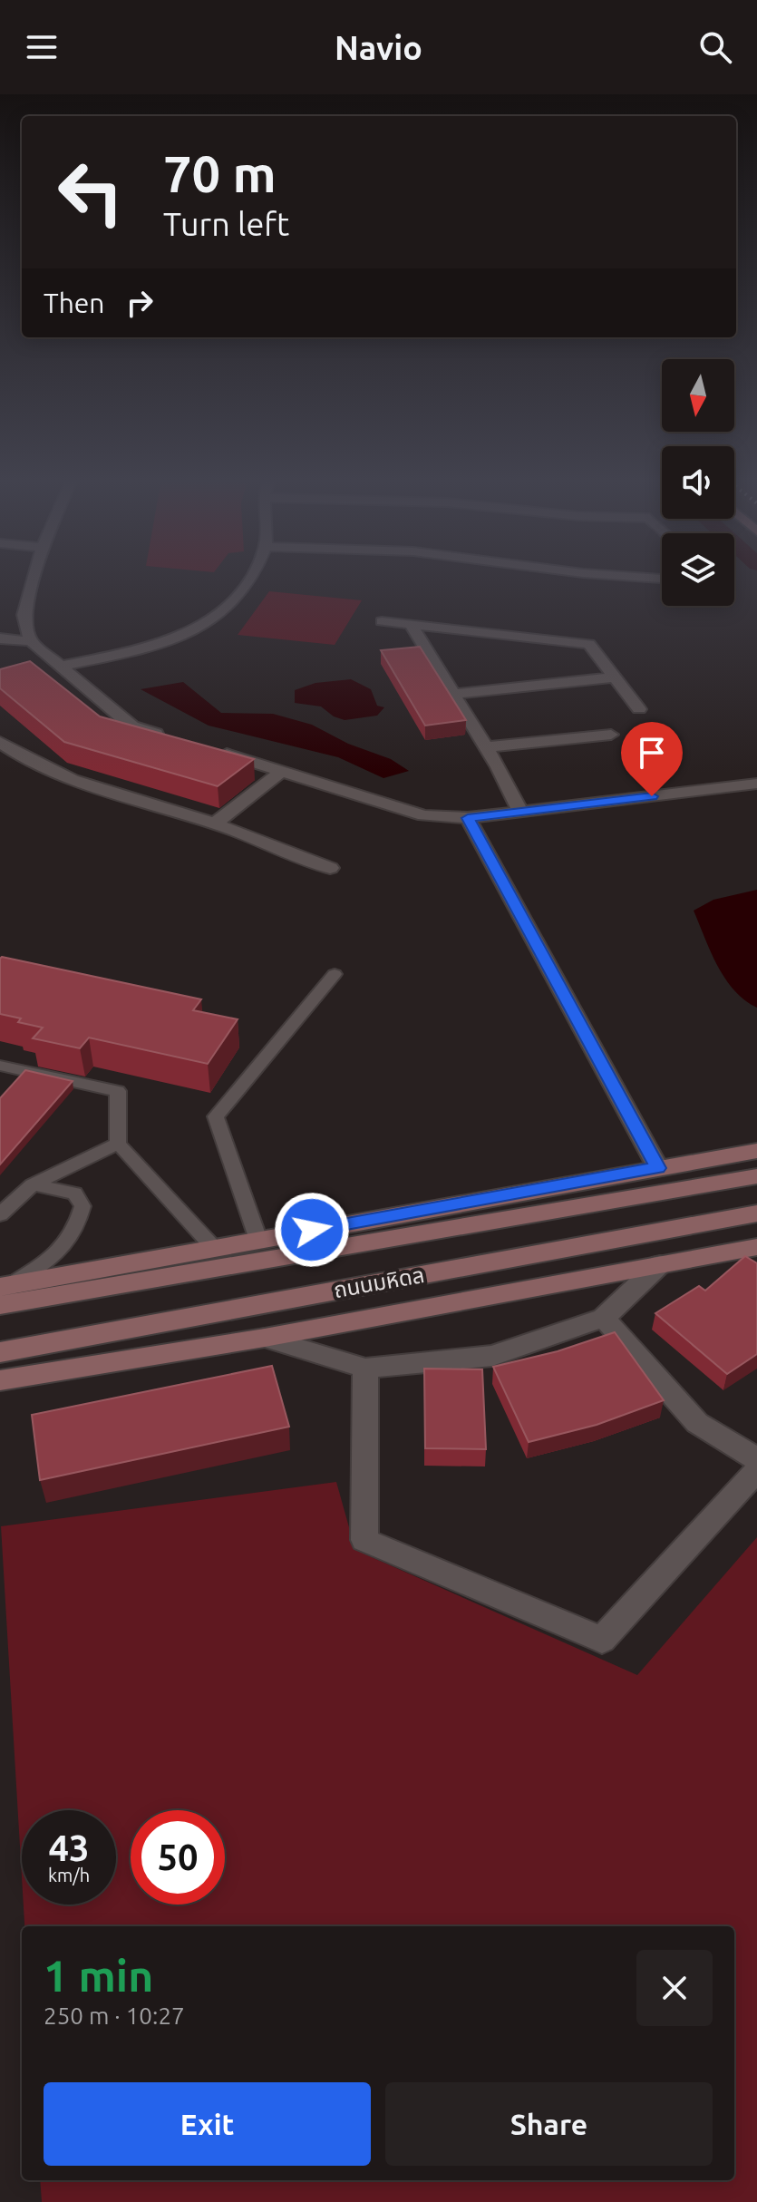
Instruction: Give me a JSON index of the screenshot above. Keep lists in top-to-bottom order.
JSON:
{
  "streets": {
    "main road": ["ถนนมหิดล"]
  },
  "north": "bottom",
  "page": {
    "header": "Navio",
    "turn": ["70 m", "Turn left"],
    "then": "Then",
    "speed": "43 km/h",
    "limit": "50",
    "heading": ["1 min", "250 m · 10:27"],
    "buttons": ["Exit", "Share"]
  }
}
